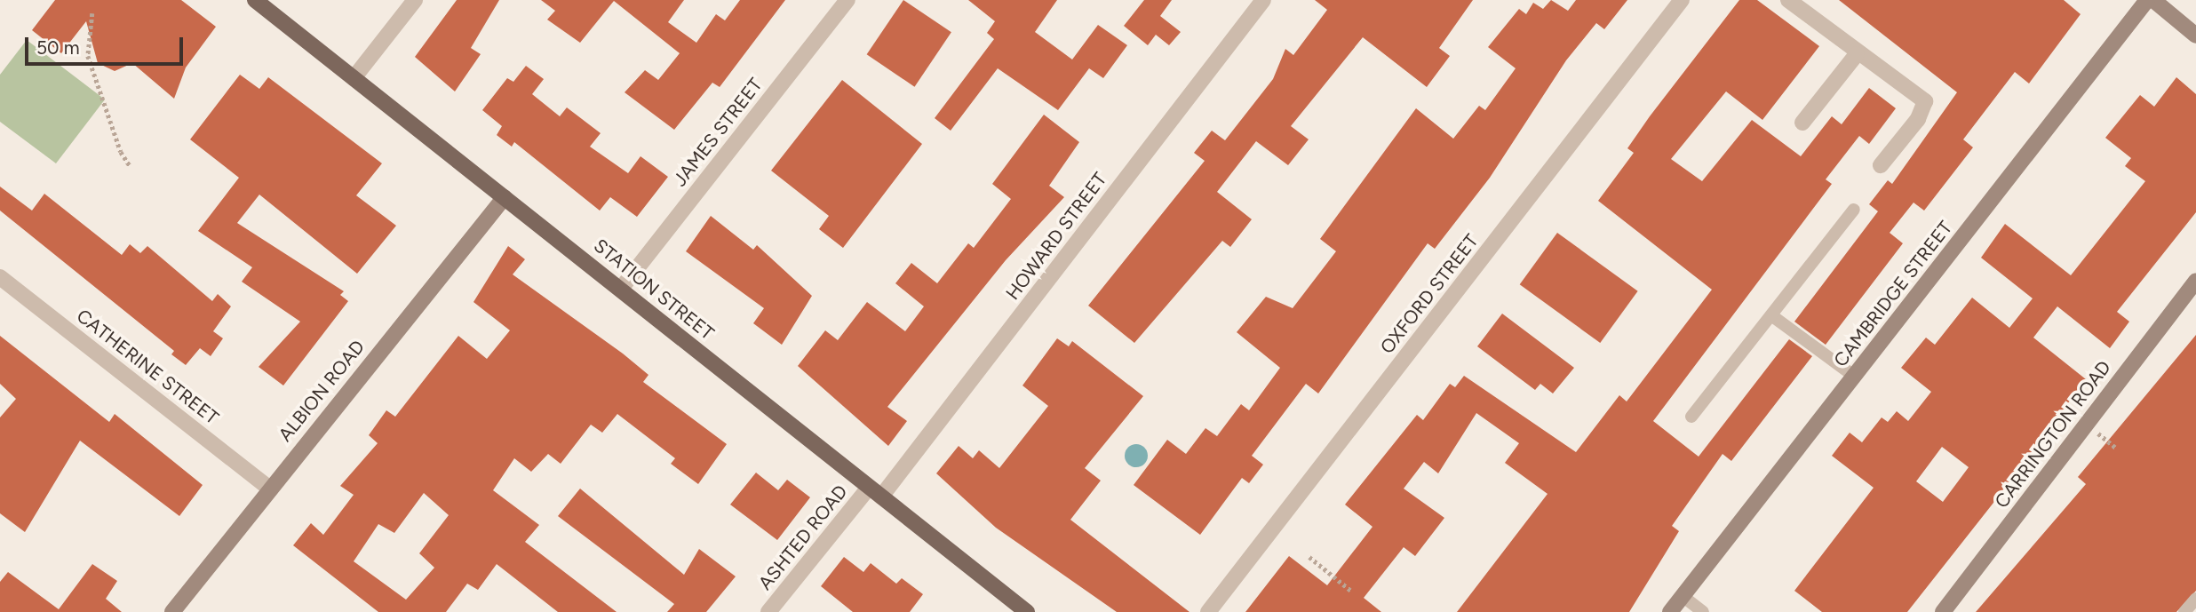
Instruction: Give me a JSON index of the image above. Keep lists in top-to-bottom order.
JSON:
{
  "streets": {
    "main road": ["STATION STREET"],
    "street": [
      "JAMES STREET",
      "HOWARD STREET",
      "OXFORD STREET",
      "CAMBRIDGE STREET",
      "CATHERINE STREET",
      "ALBION ROAD",
      "CARRINGTON ROAD",
      "ASHTED ROAD"
    ]
  },
  "crossings": [
    ["JAMES STREET", "STATION STREET"],
    ["HOWARD STREET", "STATION STREET"],
    ["HOWARD STREET", "ASHTED ROAD"],
    ["STATION STREET", "ALBION ROAD"],
    ["STATION STREET", "ASHTED ROAD"],
    ["CATHERINE STREET", "ALBION ROAD"]
  ],
  "scale_bar": "50 m"
}
